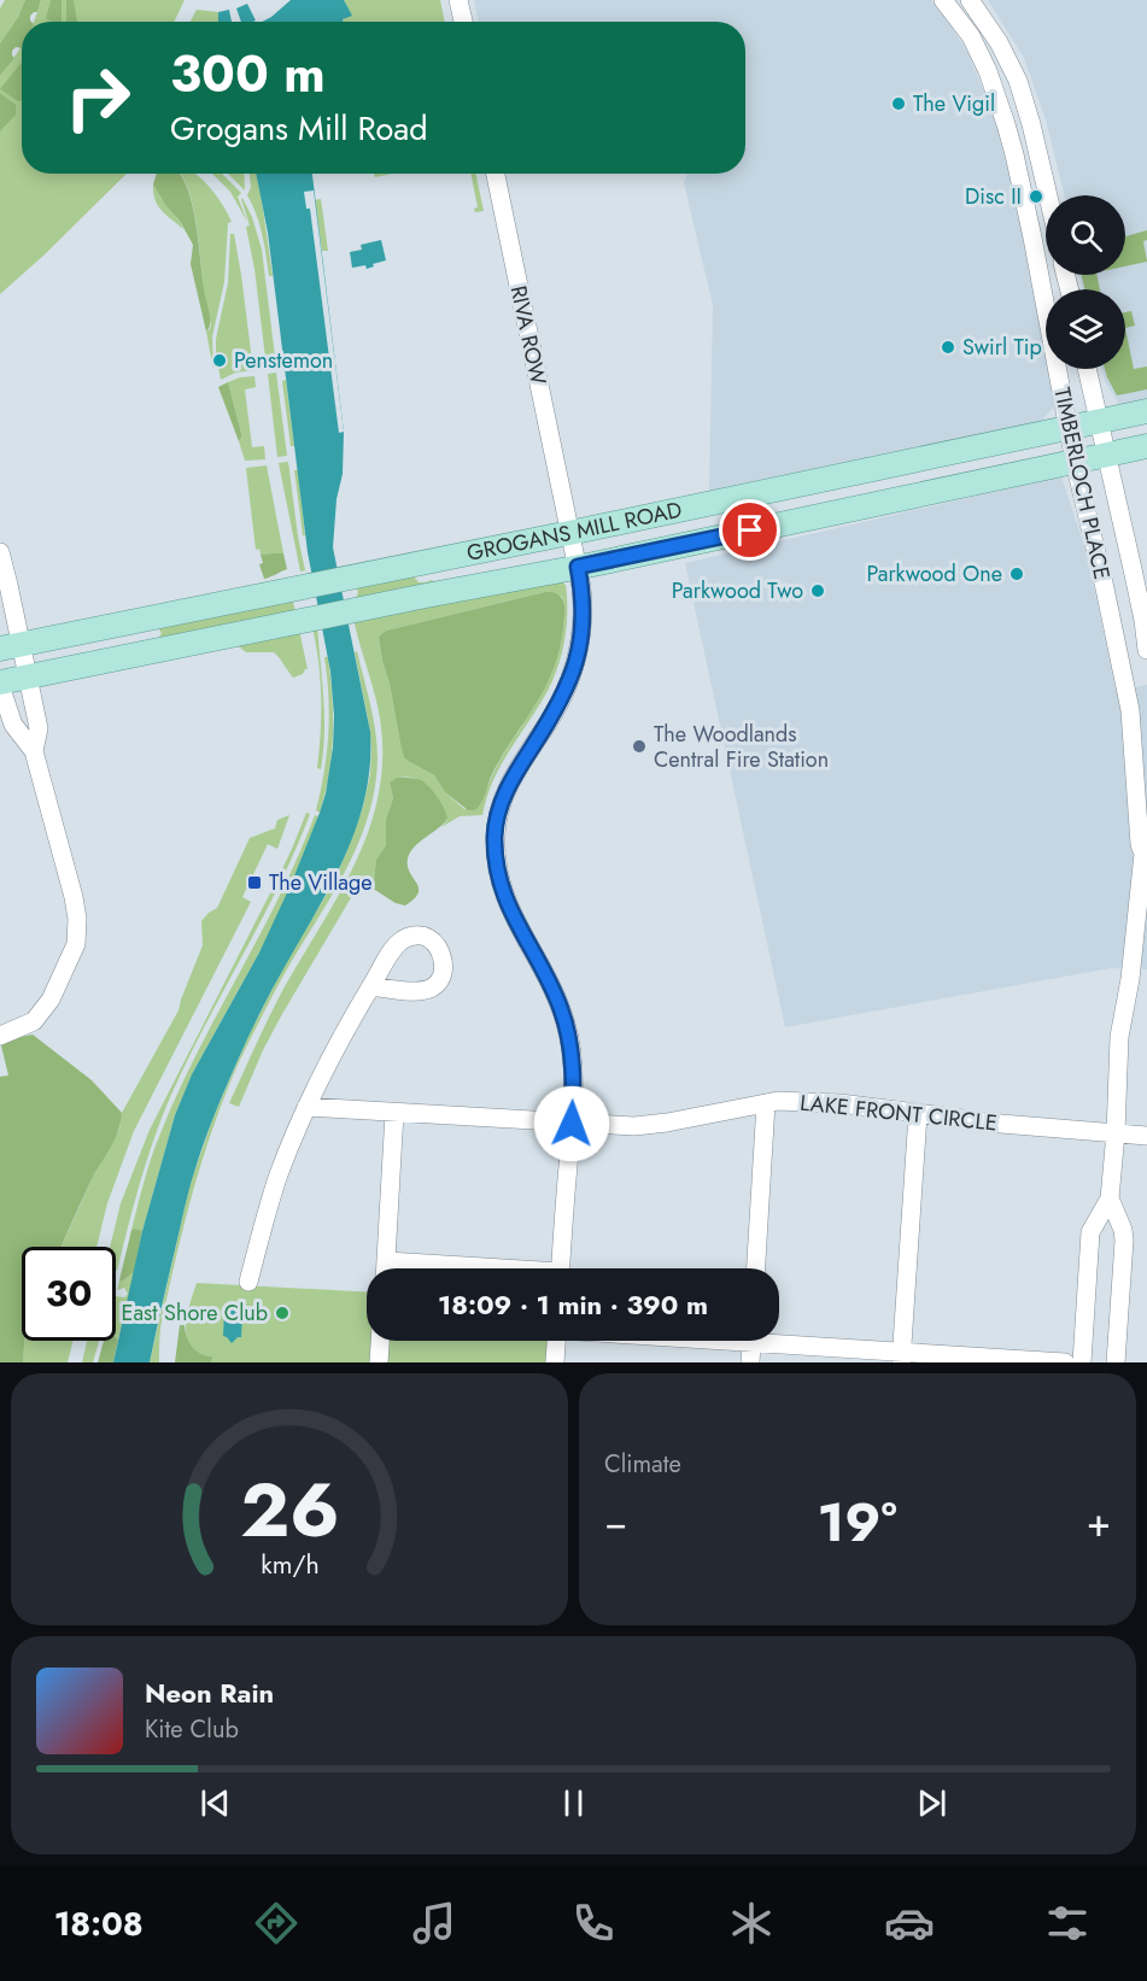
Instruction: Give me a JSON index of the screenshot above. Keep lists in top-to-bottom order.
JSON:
{
  "streets": {
    "main road": ["GROGANS MILL ROAD"],
    "street": ["RIVA ROW", "TIMBERLOCH PLACE", "LAKE FRONT CIRCLE"]
  },
  "crossings": [
    ["RIVA ROW", "GROGANS MILL ROAD"],
    ["RIVA ROW", "LAKE FRONT CIRCLE"],
    ["TIMBERLOCH PLACE", "GROGANS MILL ROAD"],
    ["TIMBERLOCH PLACE", "LAKE FRONT CIRCLE"]
  ],
  "places": {
    "other": [
      "The Vigil",
      "Disc II",
      "Swirl Tip",
      "Penstemon",
      "Parkwood One",
      "Parkwood Two",
      "The Woodlands Central Fire Station",
      "East Shore Club"
    ],
    "transit": ["The Village"]
  },
  "page": {
    "turn": ["300 m", "Grogans Mill Road"],
    "limit": "30",
    "trip": "18:09 · 1 min · 390 m",
    "tile": "Climate",
    "heat": ["−", "19°", "+"],
    "song": ["Neon Rain", "Kite Club"],
    "tabs": "18:08",
    "gauge": ["26", "km/h"]
  }
}
